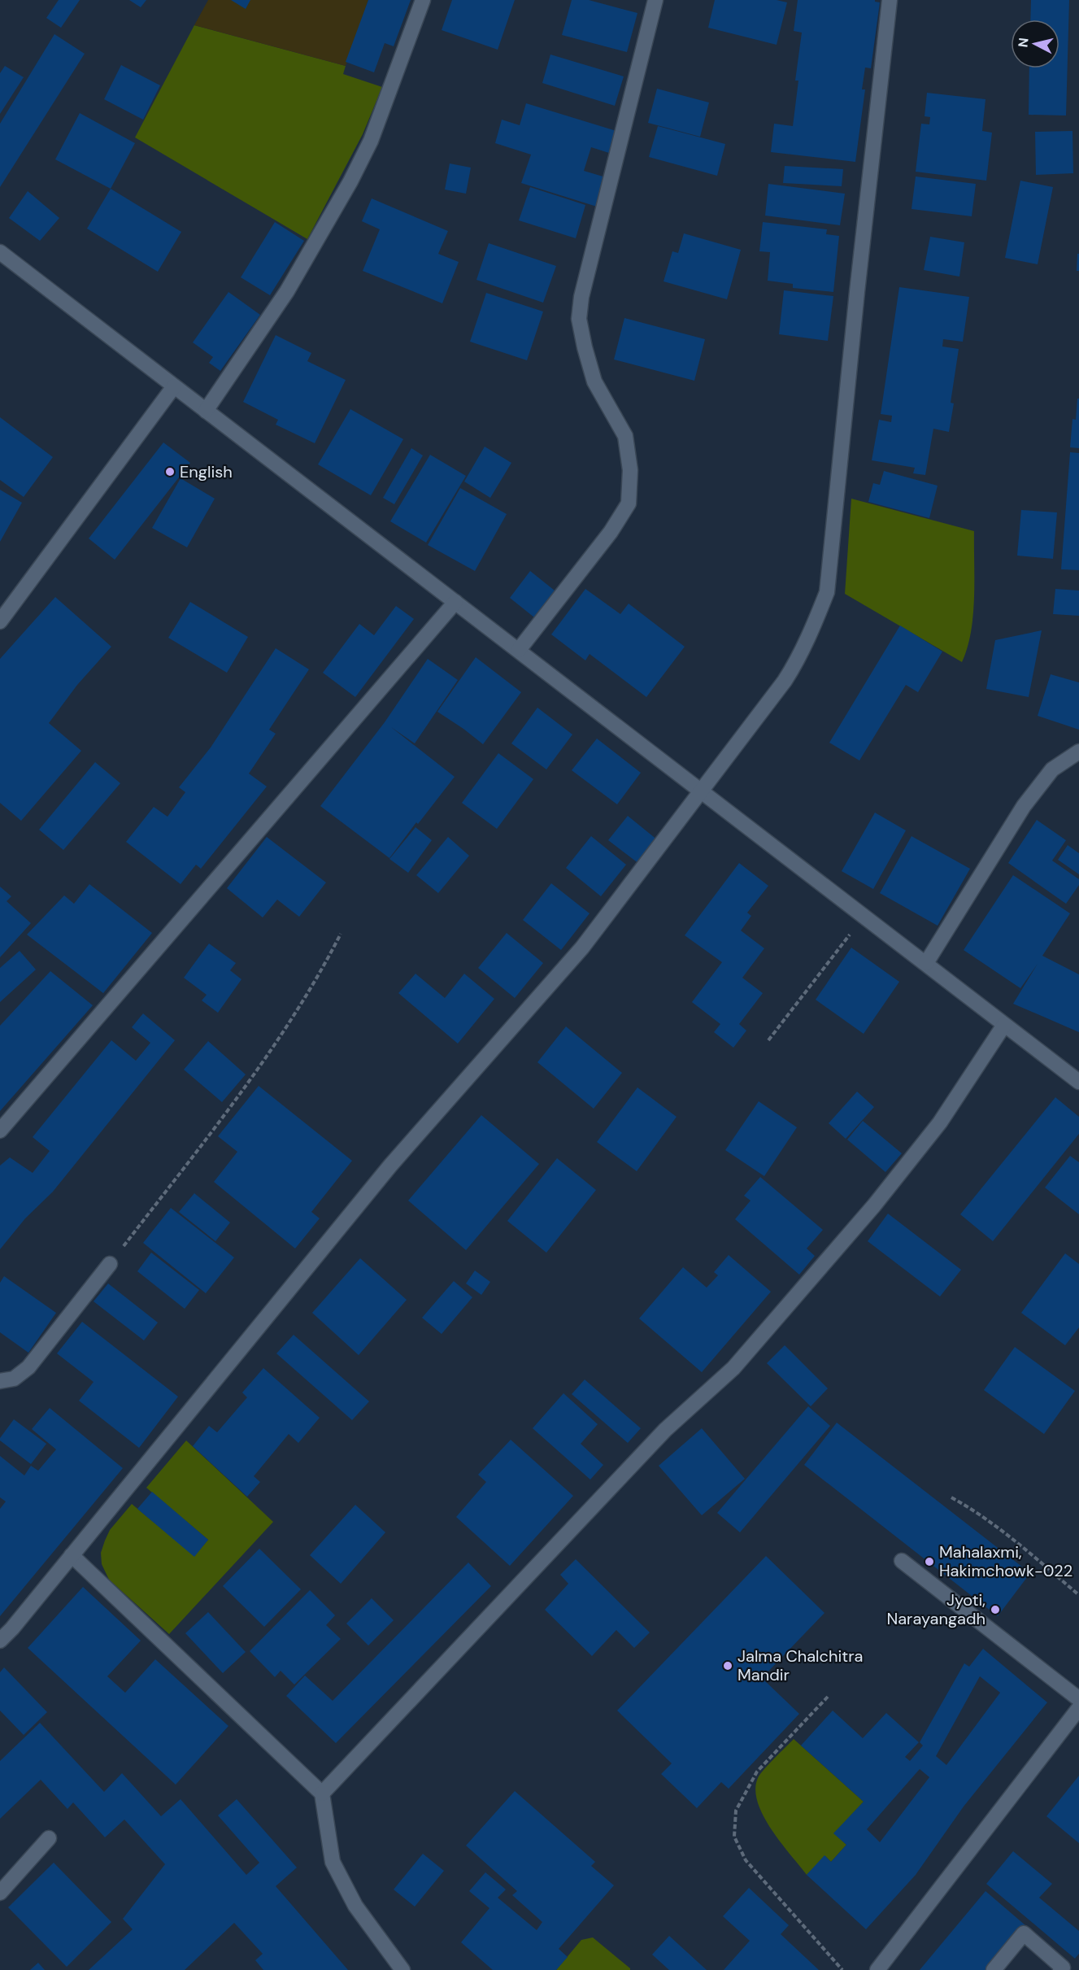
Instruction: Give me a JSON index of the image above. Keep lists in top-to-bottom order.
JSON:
{
  "places": [
    "English",
    "Mahalaxmi, Hakimchowk-022",
    "Jyoti, Narayangadh",
    "Jalma Chalchitra Mandir"
  ],
  "north": "left"
}
